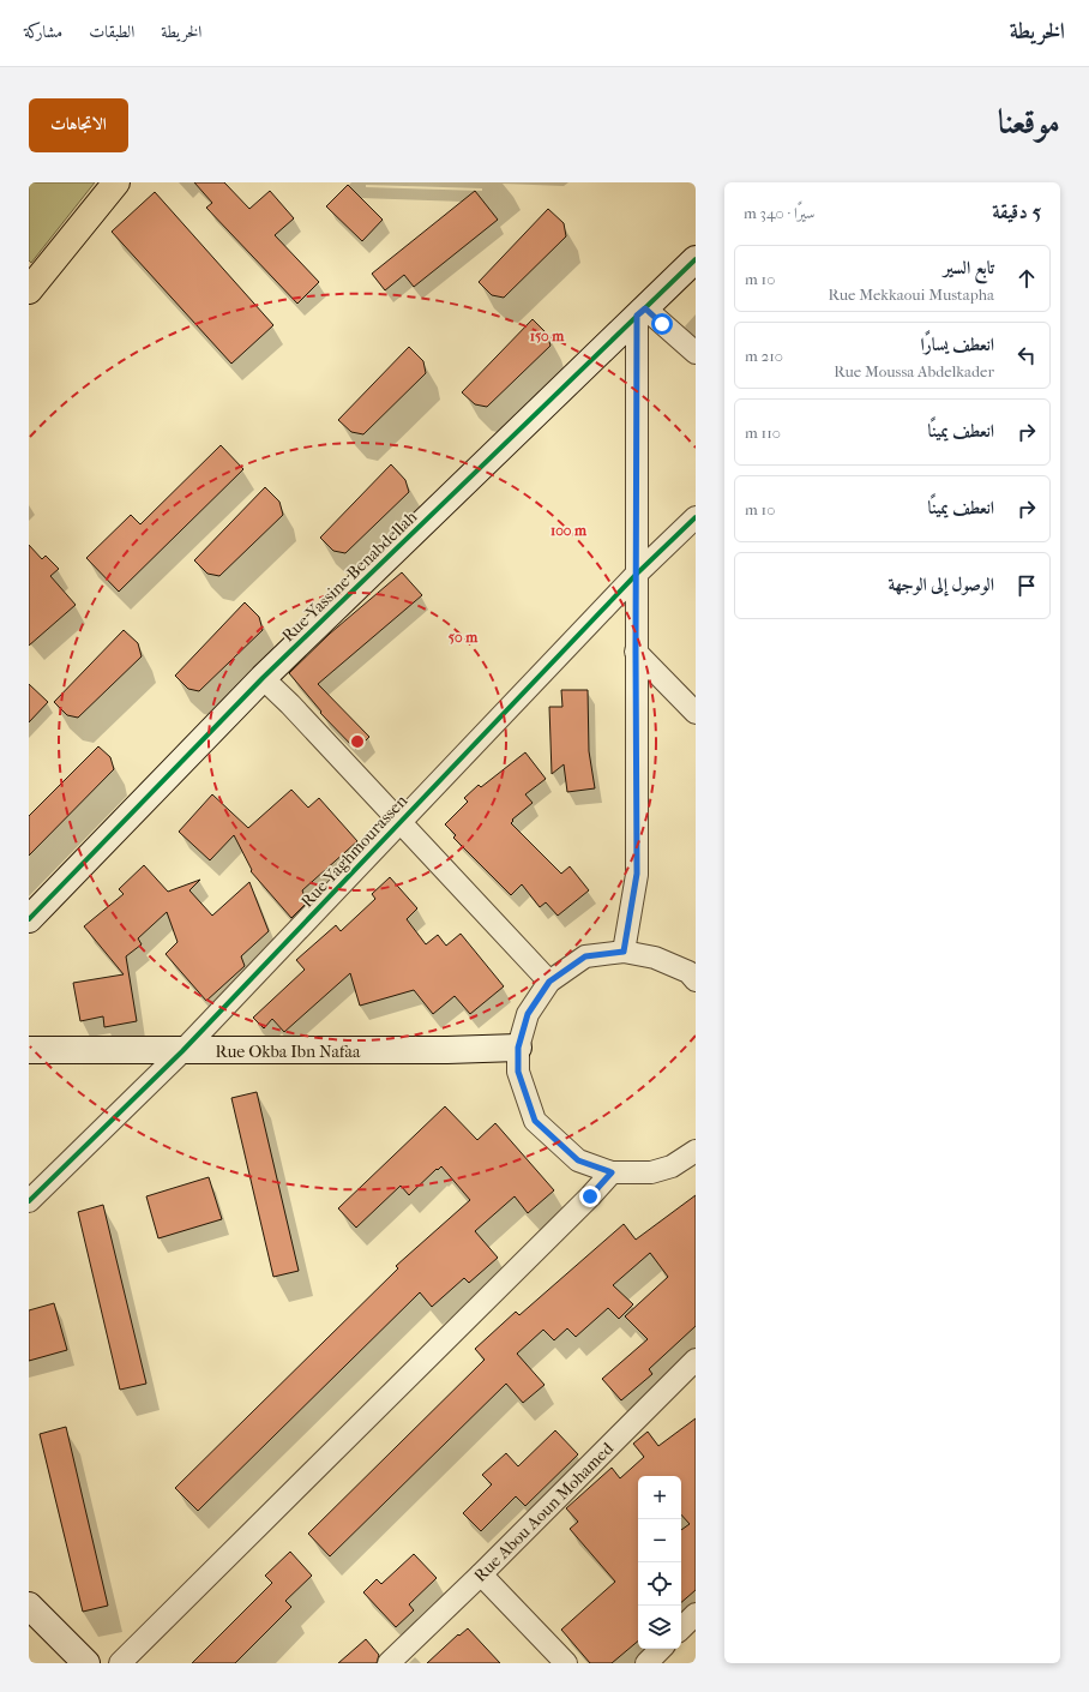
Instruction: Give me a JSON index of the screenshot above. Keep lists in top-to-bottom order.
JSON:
{
  "streets": {
    "street": [
      "Rue Yassine Benabdellah",
      "Rue Yaghmourassen",
      "Rue Okba Ibn Nafaa",
      "Rue Abou Aoun Mohamed"
    ]
  },
  "crossings": [
    ["Rue Yaghmourassen", "Rue Okba Ibn Nafaa"]
  ],
  "page": {
    "header": "الخريطة",
    "nav": ["الخريطة", "الطبقات", "مشاركة"],
    "title": "موقعنا",
    "buttons": "الاتجاهات",
    "heading": ["5 دقيقة", "سيرًا · 340 m"],
    "list": [
      ["تابع السير", "Rue Mekkaoui Mustapha", "10 m"],
      ["انعطف يسارًا", "Rue Moussa Abdelkader", "210 m"],
      ["انعطف يمينًا", "110 m"],
      ["انعطف يمينًا", "10 m"],
      "الوصول إلى الوجهة"
    ],
    "map_buttons": ["+", "−"]
  },
  "rings": ["150 m", "100 m", "50 m"]
}
